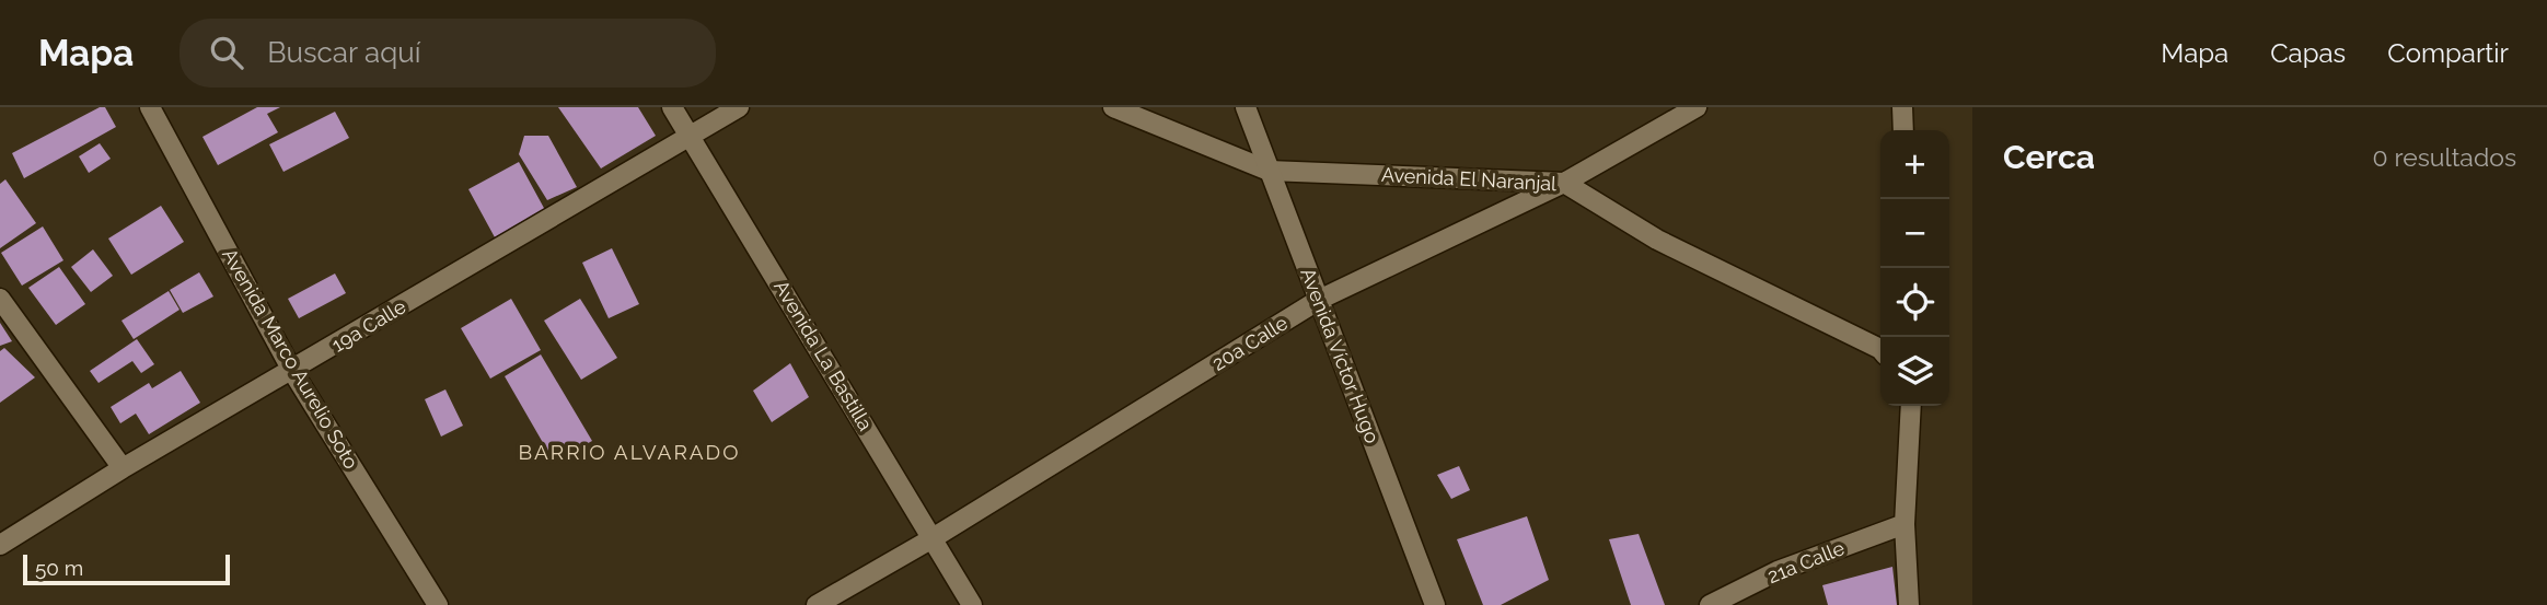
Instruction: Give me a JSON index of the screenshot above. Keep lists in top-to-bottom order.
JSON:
{
  "streets": {
    "street": [
      "Avenida El Naranjal",
      "19a Calle",
      "20a Calle",
      "Avenida La Bastilla",
      "Avenida Víctor Hugo",
      "Avenida Marco Aurelio Soto",
      "21a Calle"
    ]
  },
  "crossings": [
    ["Avenida El Naranjal", "20a Calle"],
    ["Avenida El Naranjal", "Avenida Víctor Hugo"],
    ["19a Calle", "Avenida La Bastilla"],
    ["19a Calle", "Avenida Marco Aurelio Soto"],
    ["20a Calle", "Avenida La Bastilla"],
    ["20a Calle", "Avenida Víctor Hugo"]
  ],
  "districts": ["BARRIO ALVARADO"],
  "scale_bar": "50 m",
  "page": {
    "header": "Mapa",
    "search": "Buscar aquí",
    "nav": ["Mapa", "Capas", "Compartir"],
    "heading": ["Cerca", "0 resultados"],
    "map_buttons": ["+", "−"],
    "scale": "50 m"
  }
}
